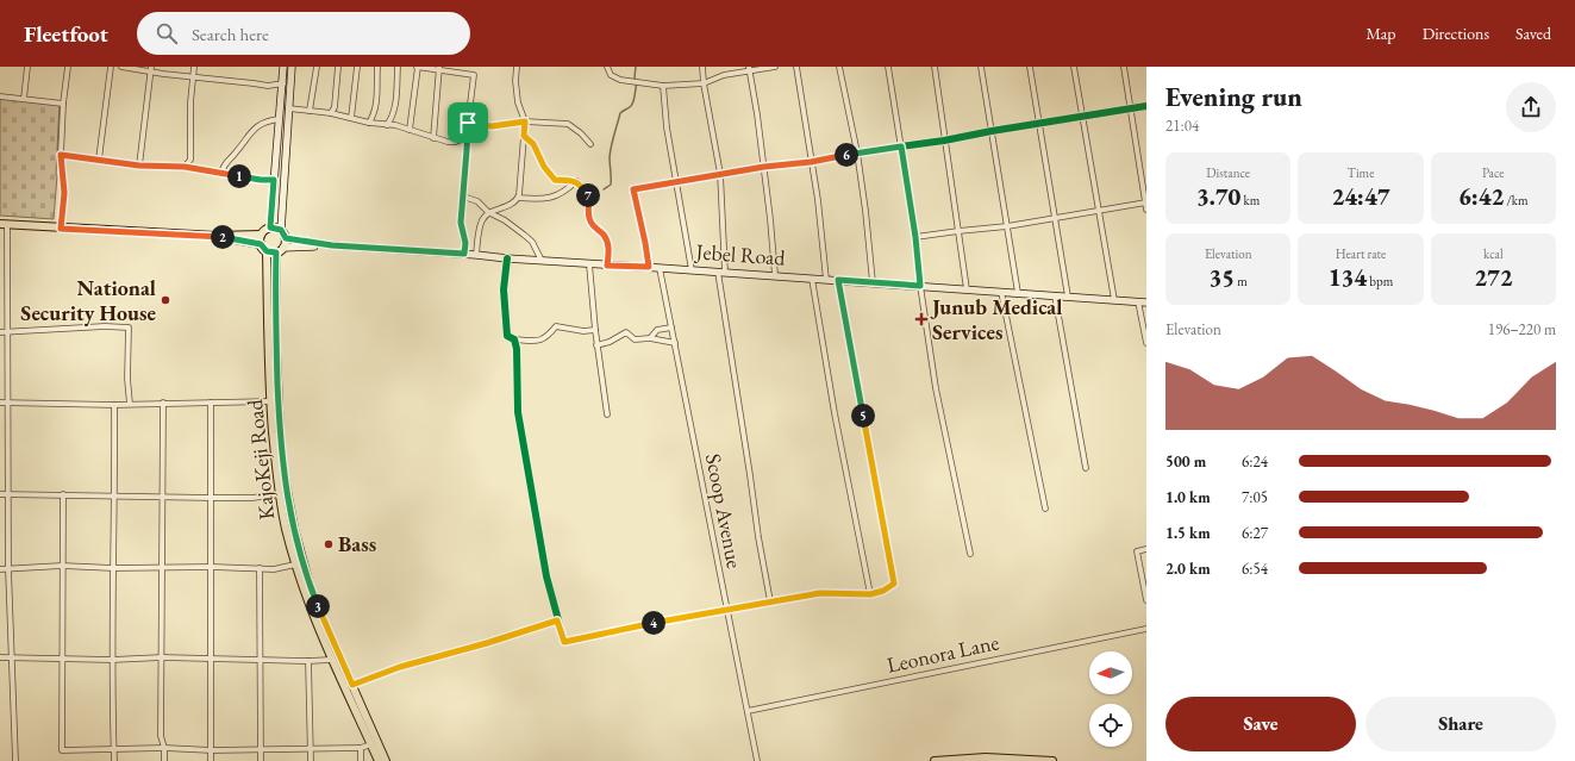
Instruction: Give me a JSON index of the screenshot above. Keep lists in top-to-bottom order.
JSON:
{
  "streets": {
    "main road": ["Jebel Road", "KajoKeji Road"],
    "street": ["Scoop Avenue", "Leonora Lane"]
  },
  "crossings": [
    ["Jebel Road", "KajoKeji Road"],
    ["Jebel Road", "Scoop Avenue"],
    ["Scoop Avenue", "Leonora Lane"]
  ],
  "places": {
    "other": ["National Security House", "Bass"],
    "health": ["Junub Medical Services"]
  },
  "north": "left",
  "page": {
    "header": "Fleetfoot",
    "search": "Search here",
    "nav": ["Map", "Directions", "Saved"],
    "heading": ["Evening run", "21:04"],
    "pins": [
      "6",
      "1",
      "7",
      "2",
      "5",
      "3",
      "4"
    ],
    "stats": [
      ["Distance", "3.70 km"],
      ["Time", "24:47"],
      ["Pace", "6:42 /km"],
      ["Elevation", "35 m"],
      ["Heart rate", "134 bpm"],
      ["kcal", "272"]
    ],
    "chart": ["Elevation", "196–220 m"],
    "list": [
      {
        "name": "500 m",
        "note": "6:24"
      },
      {
        "name": "1.0 km",
        "note": "7:05"
      },
      {
        "name": "1.5 km",
        "note": "6:27"
      },
      {
        "name": "2.0 km",
        "note": "6:54"
      }
    ],
    "buttons": ["Save", "Share"]
  }
}
